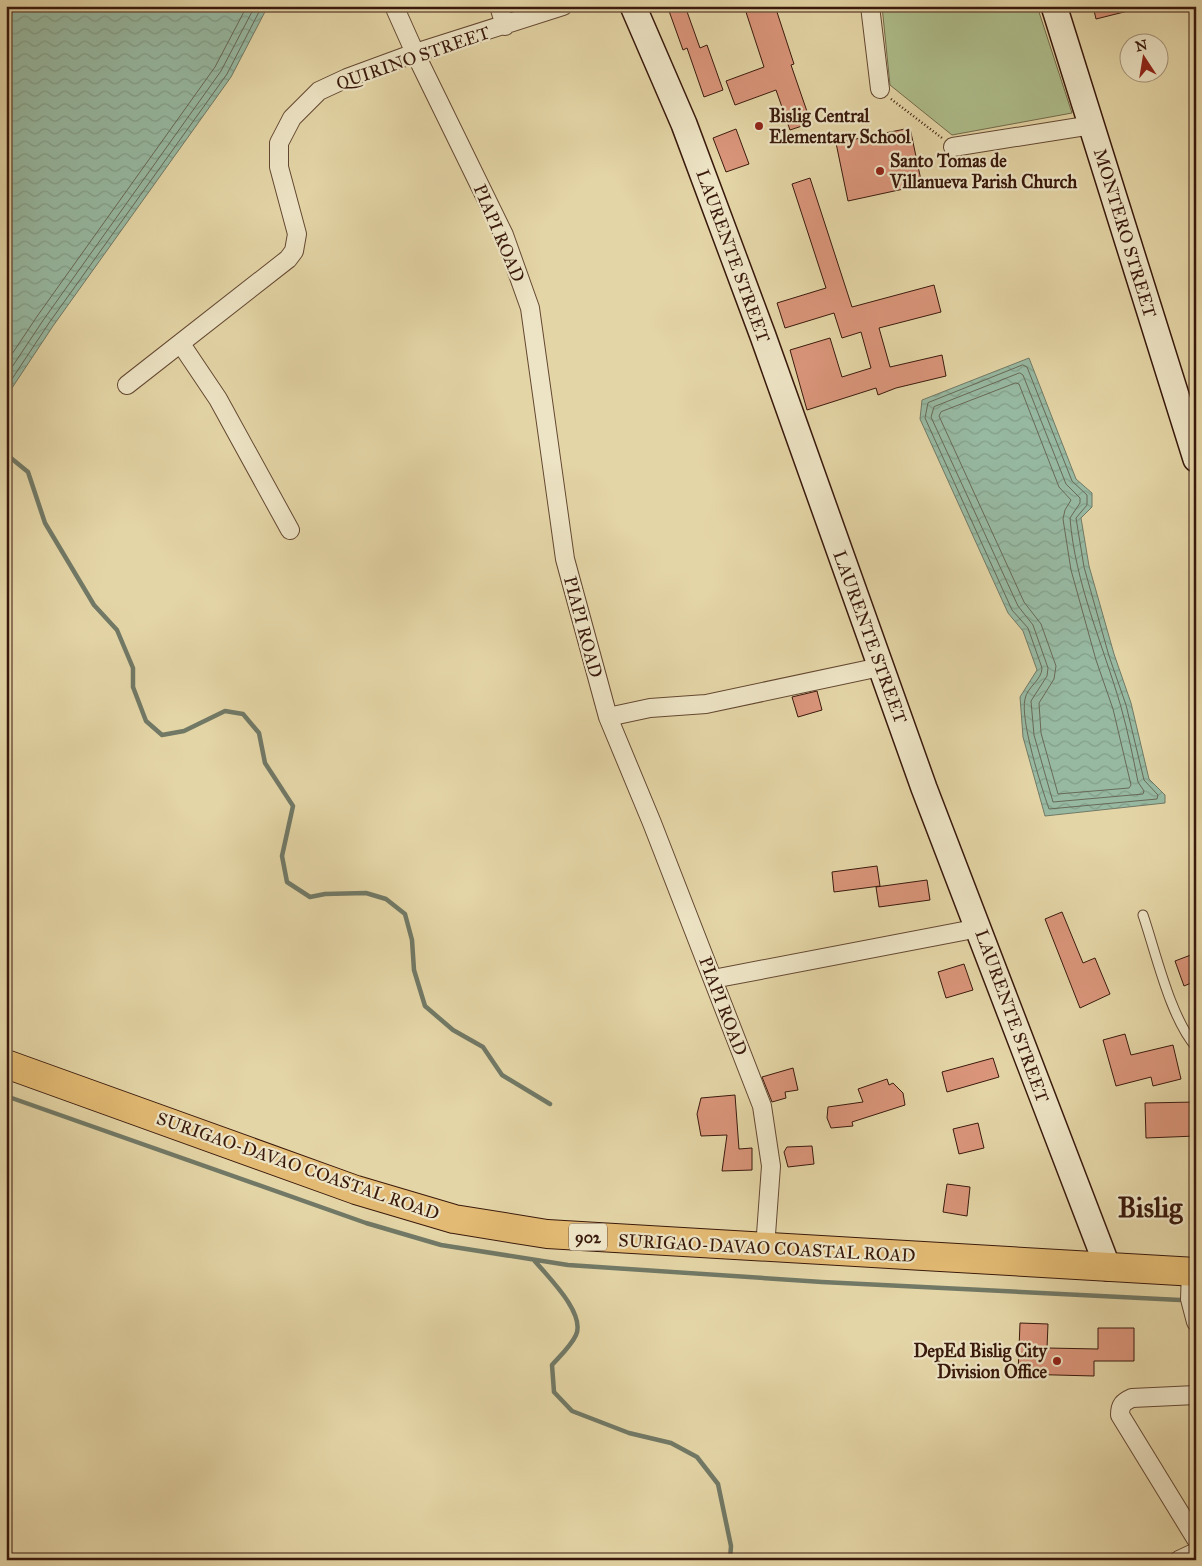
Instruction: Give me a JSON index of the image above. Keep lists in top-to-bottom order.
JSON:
{
  "streets": {
    "highway": ["SURIGAO-DAVAO COASTAL ROAD", "902"],
    "street": [
      "QUIRINO STREET",
      "PIAPI ROAD",
      "MONTERO STREET",
      "LAURENTE STREET"
    ]
  },
  "crossings": [
    ["QUIRINO STREET", "PIAPI ROAD"],
    ["PIAPI ROAD", "SURIGAO-DAVAO COASTAL ROAD"],
    ["LAURENTE STREET", "SURIGAO-DAVAO COASTAL ROAD"]
  ],
  "districts": ["Bislig"],
  "places": ["Bislig Central Elementary School", "Santo Tomas de Villanueva Parish Church", "DepEd Bislig City Division Office"],
  "north": "top"
}
